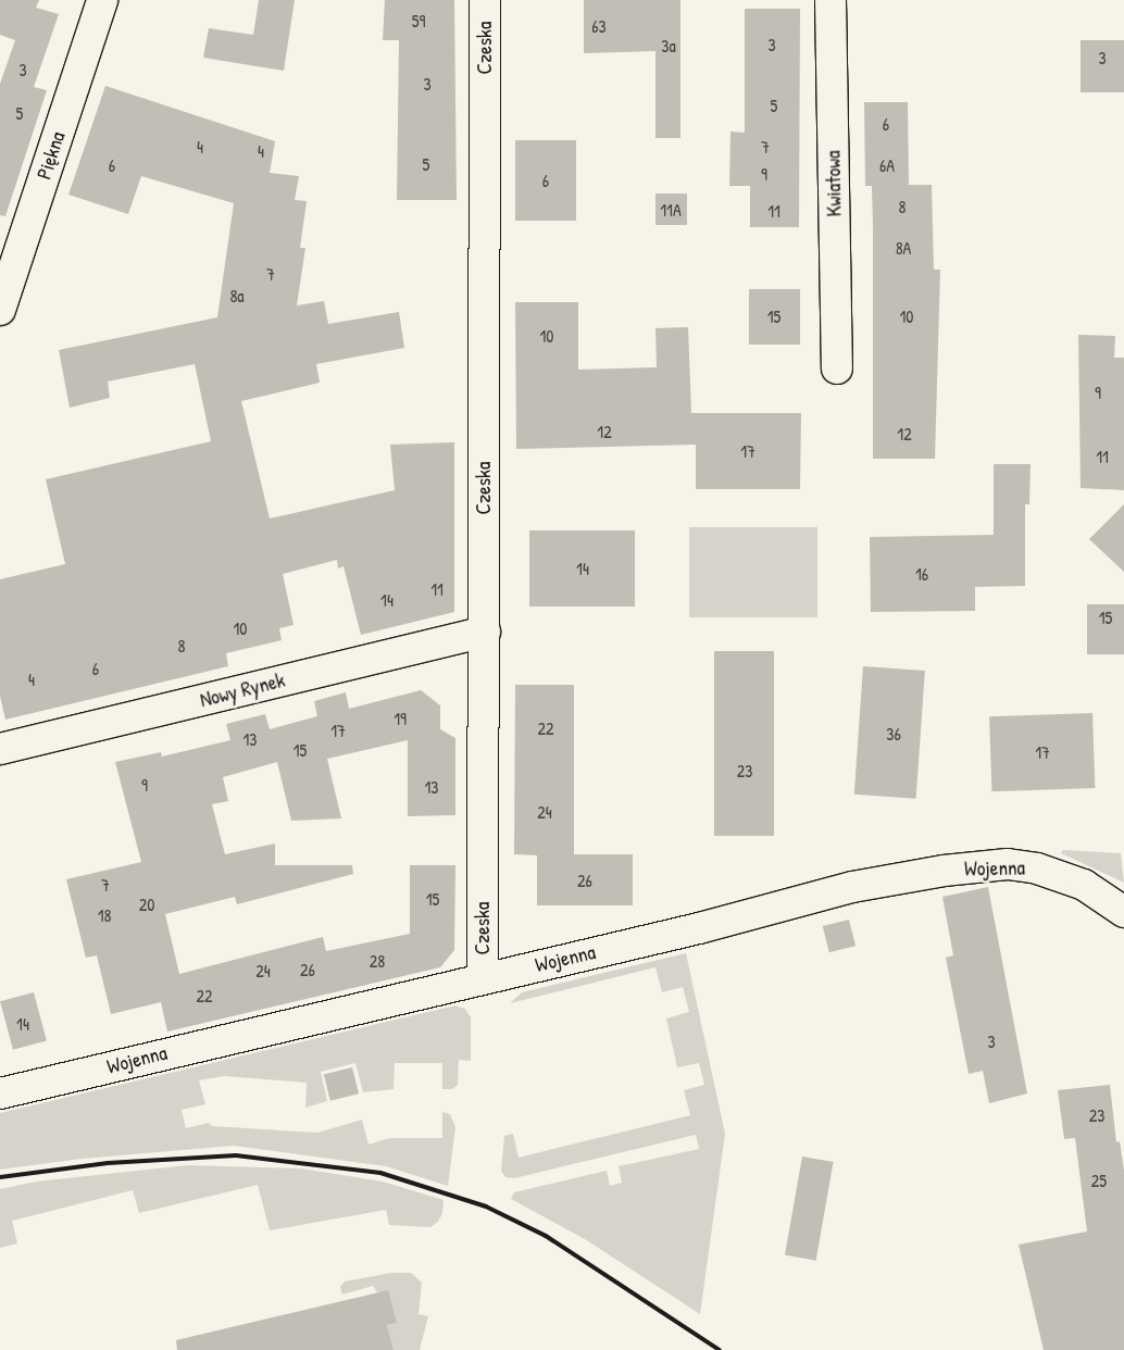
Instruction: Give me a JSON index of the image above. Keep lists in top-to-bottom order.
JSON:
{
  "streets": {
    "street": [
      "Czeska",
      "Piękna",
      "Kwiatowa",
      "Nowy Rynek",
      "Wojenna"
    ]
  },
  "crossings": [
    ["Czeska", "Nowy Rynek"],
    ["Czeska", "Wojenna"]
  ],
  "house_numbers": [
    "59",
    "63",
    "3",
    "3a",
    "3",
    "3",
    "3",
    "5",
    "5",
    "6",
    "4",
    "7",
    "4",
    "5",
    "6",
    "6A",
    "9",
    "6",
    "8",
    "11A",
    "11",
    "8A",
    "7",
    "8a",
    "15",
    "10",
    "10",
    "9",
    "12",
    "12",
    "17",
    "11",
    "14",
    "16",
    "11",
    "14",
    "15",
    "10",
    "8",
    "6",
    "4",
    "19",
    "22",
    "17",
    "36",
    "13",
    "15",
    "17",
    "23",
    "9",
    "13",
    "24",
    "26",
    "7",
    "15",
    "20",
    "18",
    "28",
    "26",
    "24",
    "22",
    "14",
    "3",
    "23",
    "25"
  ]
}
